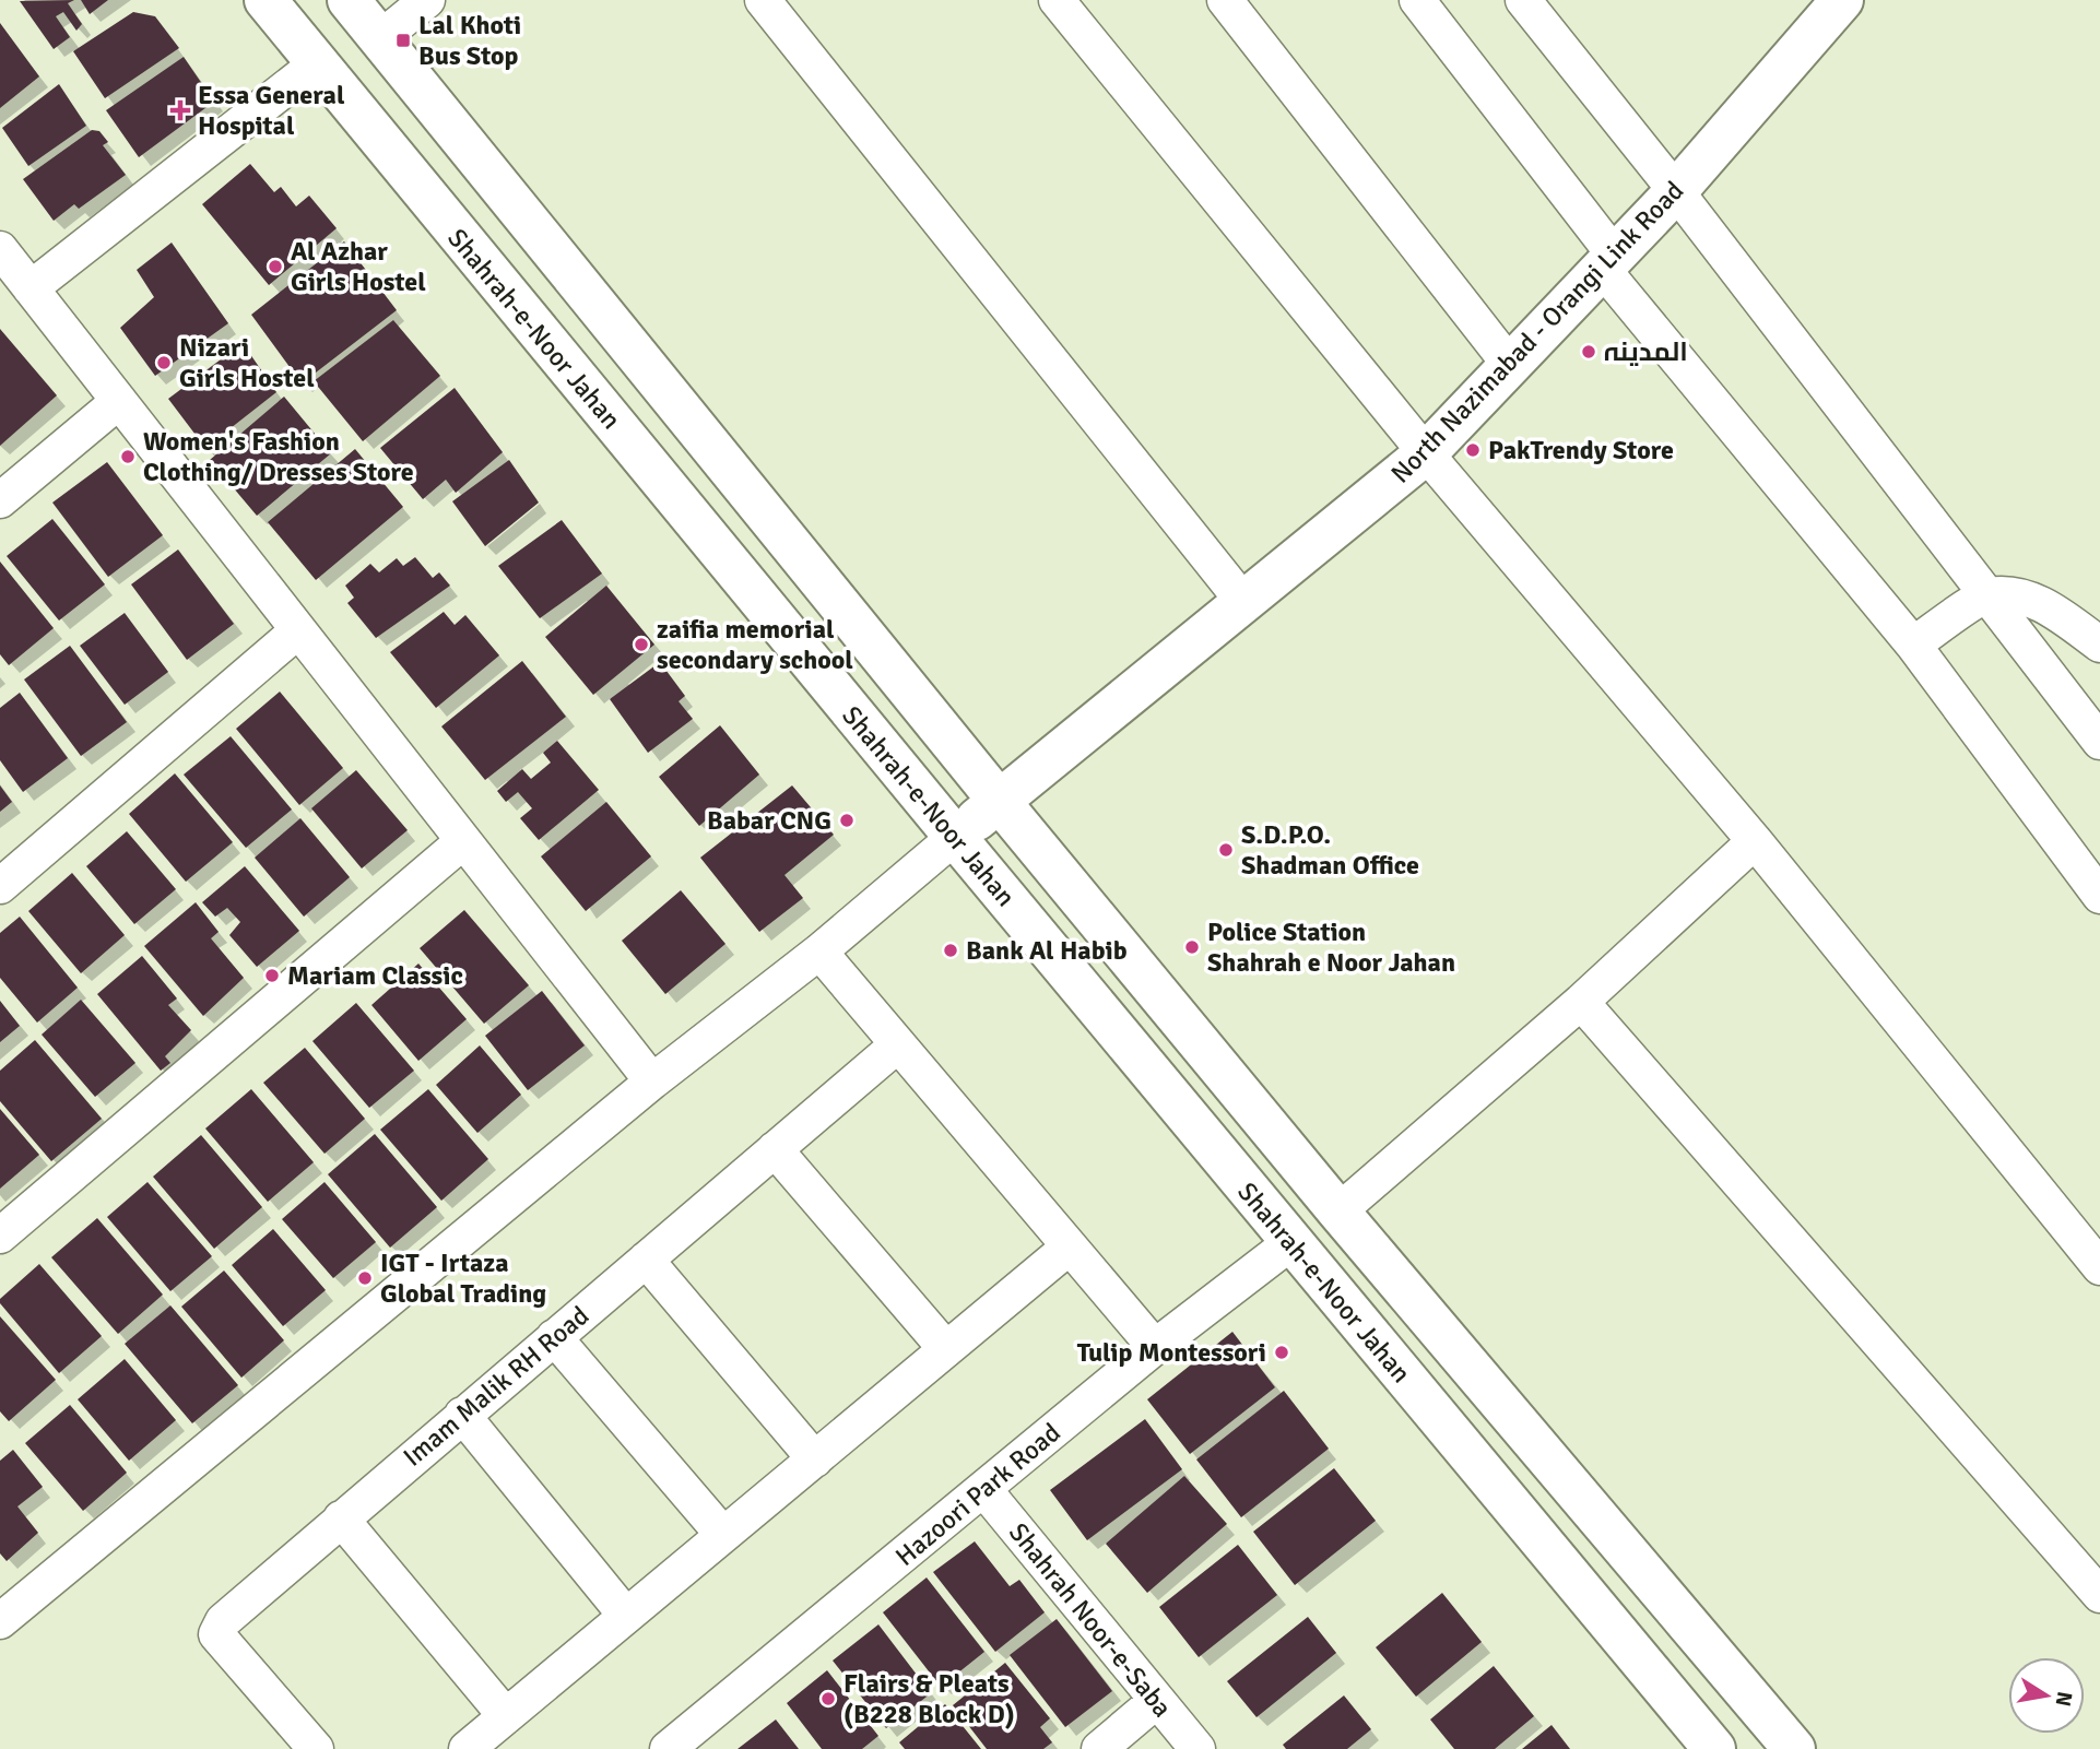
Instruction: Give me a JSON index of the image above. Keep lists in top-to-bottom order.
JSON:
{
  "streets": {
    "main road": ["Shahrah-e-Noor Jahan", "North Nazimabad - Orangi Link Road"],
    "street": ["Imam Malik RH Road", "Hazoori Park Road", "Shahrah Noor-e-Saba"]
  },
  "crossings": [
    ["Shahrah-e-Noor Jahan", "North Nazimabad - Orangi Link Road"],
    ["Shahrah-e-Noor Jahan", "Hazoori Park Road"],
    ["Hazoori Park Road", "Shahrah Noor-e-Saba"]
  ],
  "places": {
    "transit": ["Lal Khoti Bus Stop"],
    "health": ["Essa General Hospital"],
    "other": [
      "Al Azhar Girls Hostel",
      "المدینہ",
      "Nizari Girls Hostel",
      "PakTrendy Store",
      "Women's Fashion Clothing/ Dresses Store",
      "zaifia memorial secondary school",
      "Babar CNG",
      "S.D.P.O. Shadman Office",
      "Police Station Shahrah e Noor Jahan",
      "Bank Al Habib",
      "Mariam Classic",
      "IGT - Irtaza Global Trading",
      "Tulip Montessori",
      "Flairs & Pleats (B228 Block D)"
    ]
  },
  "north": "right"
}
